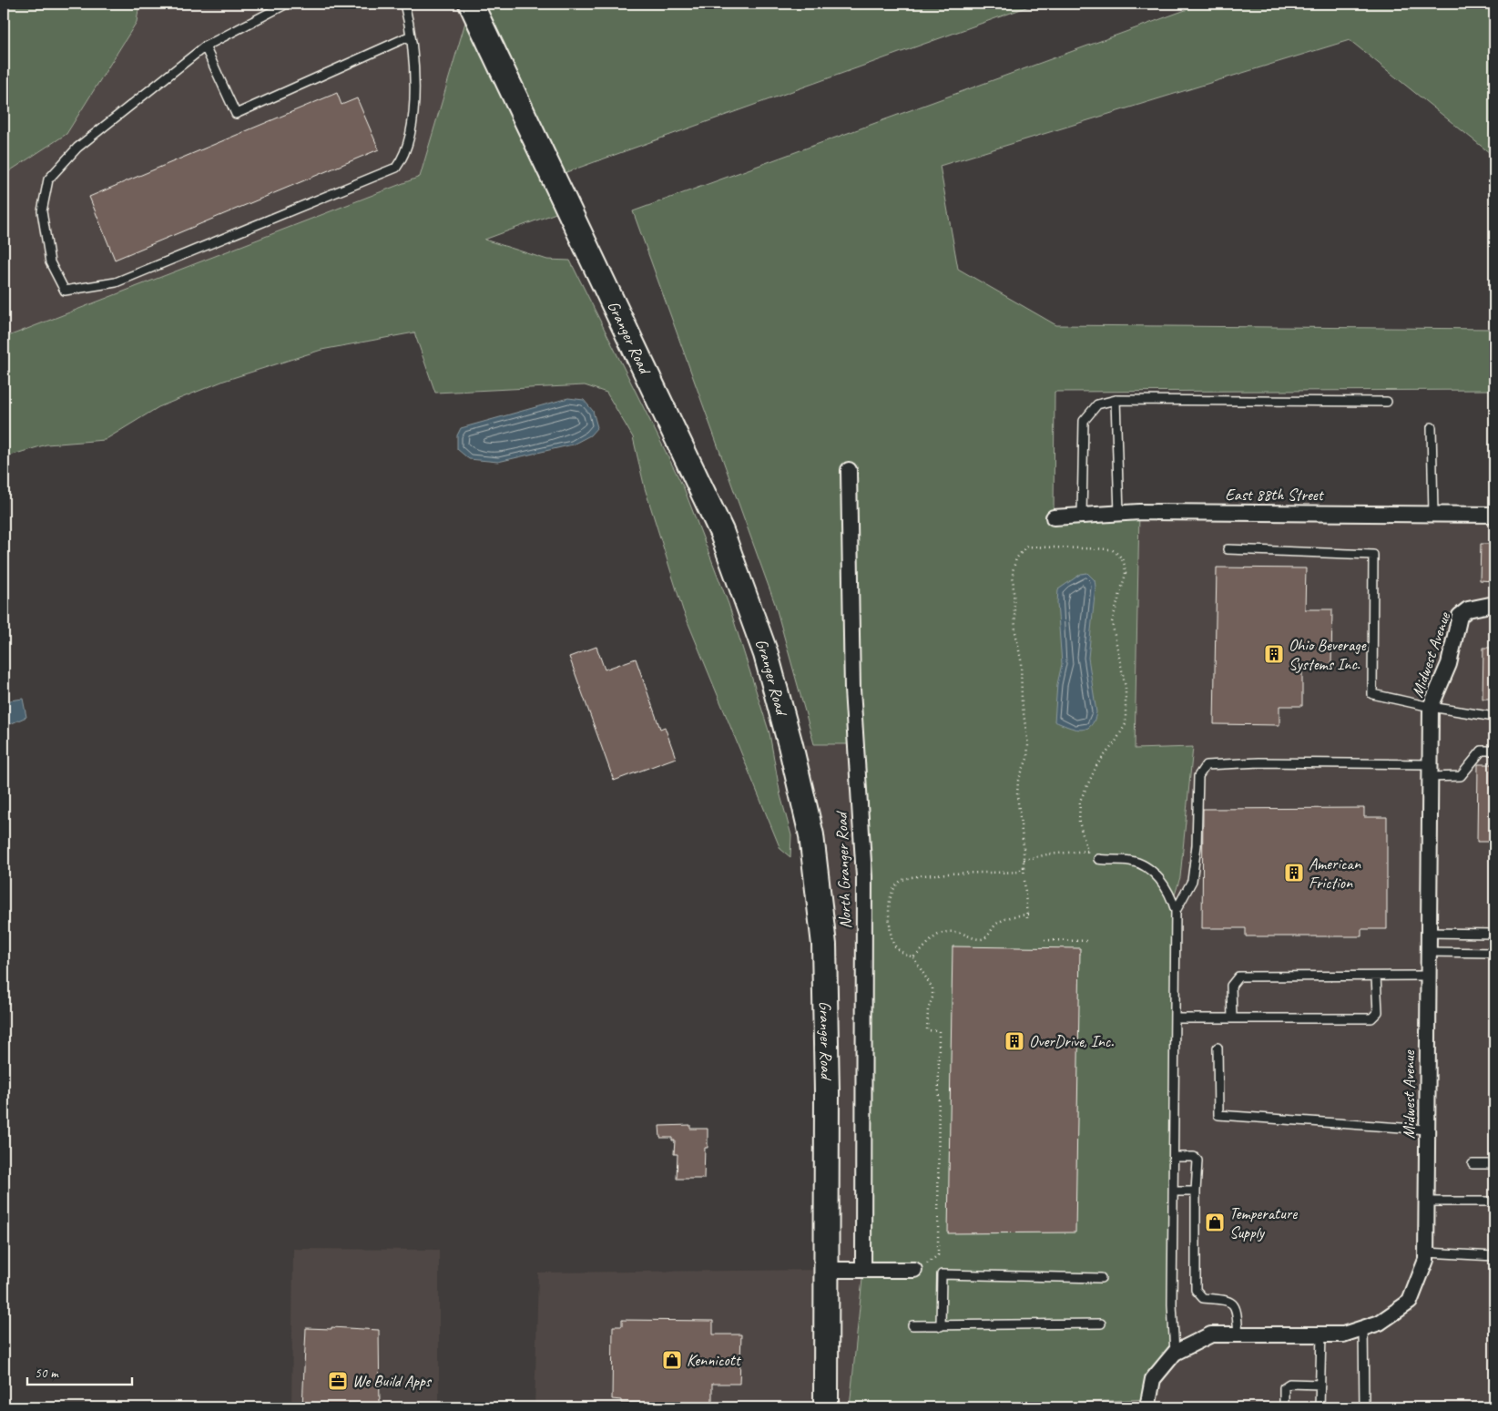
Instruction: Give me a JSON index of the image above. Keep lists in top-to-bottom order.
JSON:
{
  "streets": {
    "main road": ["Granger Road"],
    "street": ["East 88th Street", "Midwest Avenue", "North Granger Road"]
  },
  "places": {
    "building": ["Ohio Beverage Systems Inc.", "American Friction", "OverDrive, Inc."],
    "shop": ["Temperature Supply", "Kennicott"],
    "office": ["We Build Apps"]
  },
  "scale_bar": "50 m"
}
